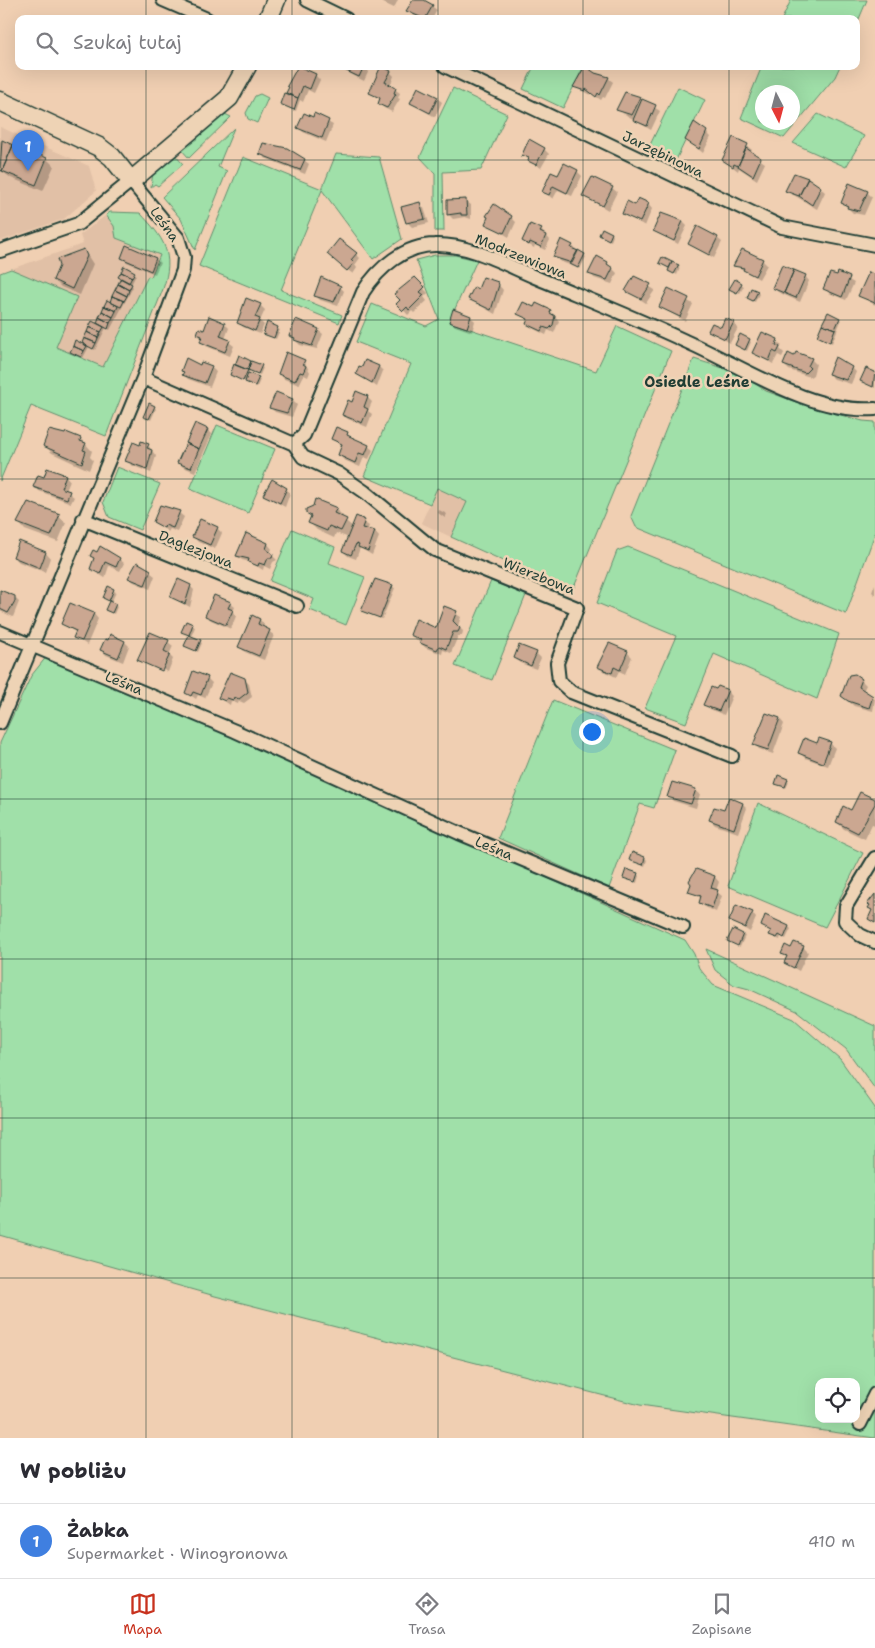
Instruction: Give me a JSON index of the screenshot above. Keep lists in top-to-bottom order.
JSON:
{
  "streets": {
    "street": [
      "Jarzębinowa",
      "Leśna",
      "Modrzewiowa",
      "Daglezjowa",
      "Wierzbowa"
    ]
  },
  "crossings": [
    ["Leśna", "Daglezjowa"],
    ["Modrzewiowa", "Wierzbowa"]
  ],
  "districts": ["Osiedle Leśne"],
  "north": "bottom",
  "page": {
    "search": "Szukaj tutaj",
    "pins": "1",
    "heading": "W pobliżu",
    "list": [
      {
        "mark": "1",
        "name": "Żabka",
        "note": "Supermarket · Winogronowa",
        "value": "410 m"
      }
    ],
    "nav": ["Mapa", "Trasa", "Zapisane"]
  }
}
